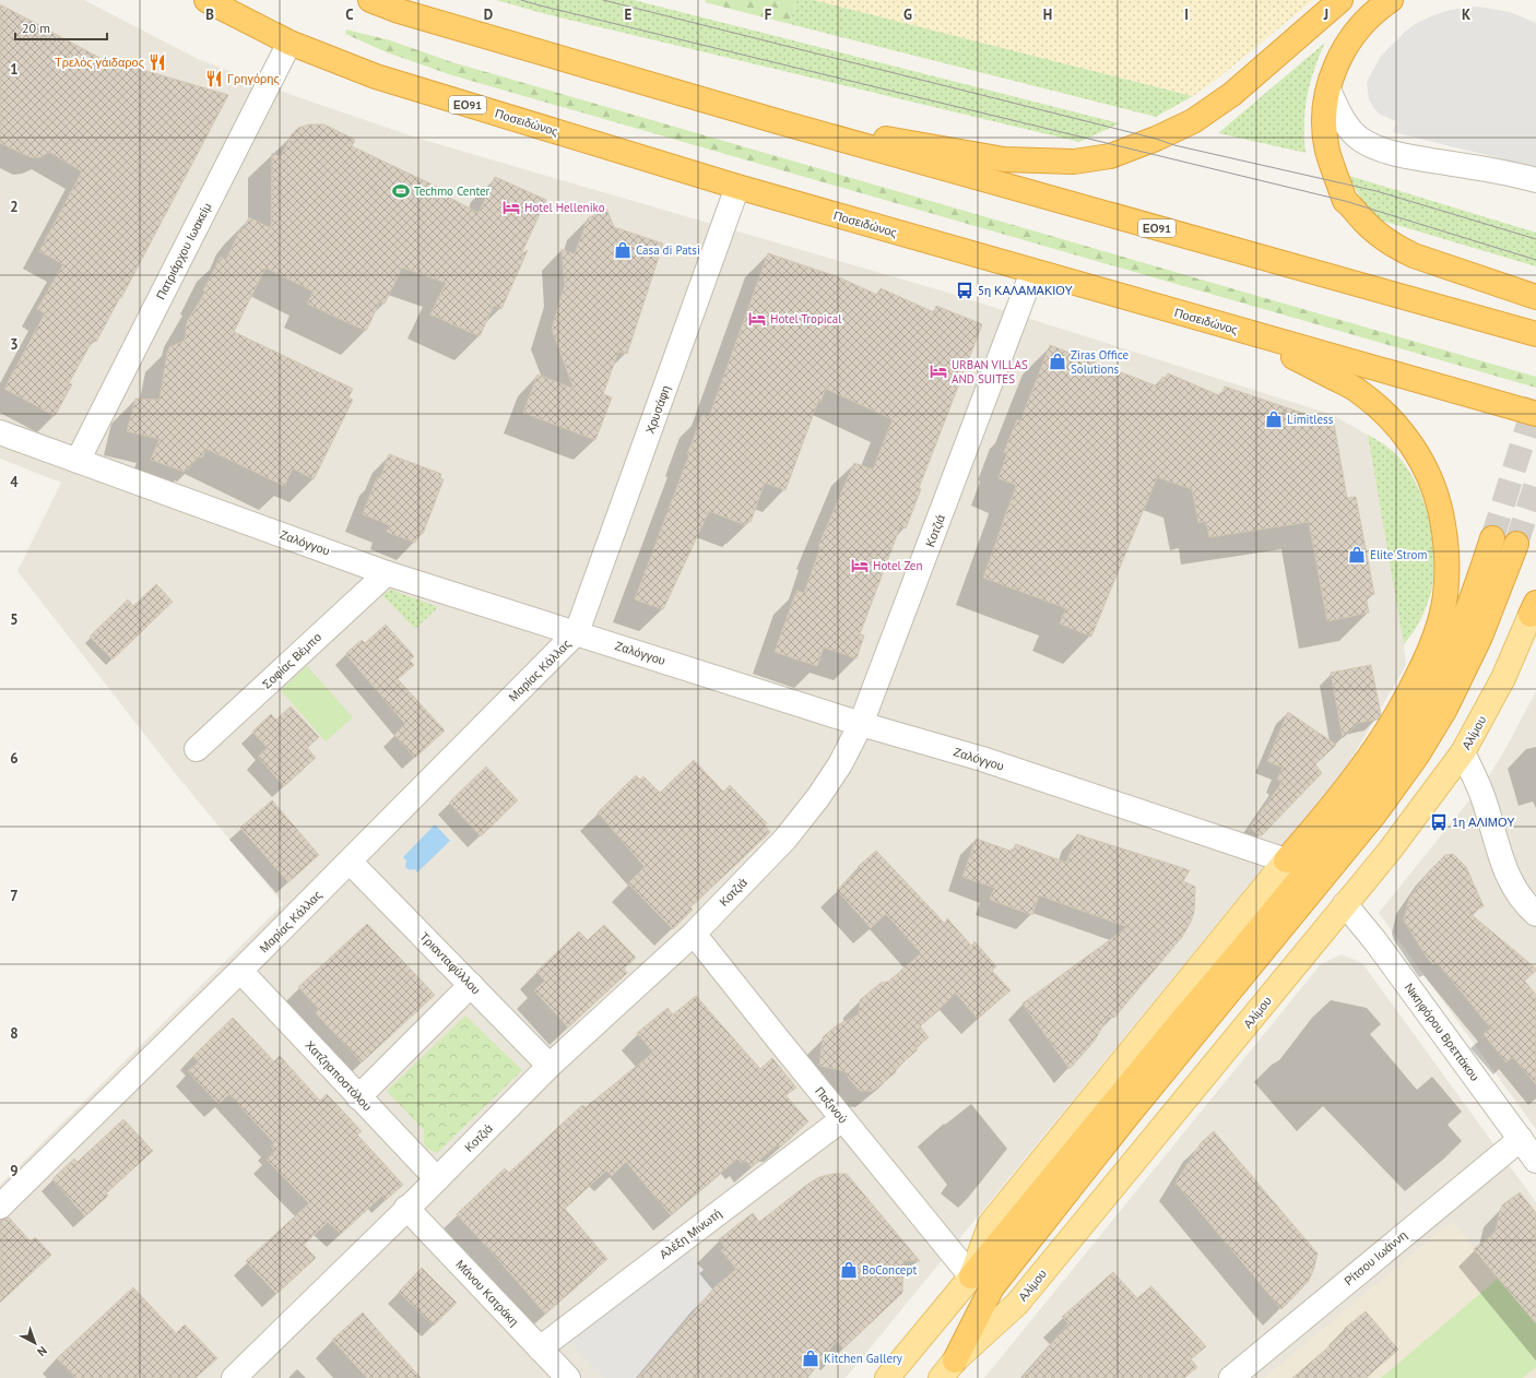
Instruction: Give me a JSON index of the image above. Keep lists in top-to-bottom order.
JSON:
{
  "streets": {
    "highway": ["ΕΟ91", "Ποσειδώνος"],
    "main road": ["Αλίμου"],
    "street": [
      "Πατριάρχου Ιωακείμ",
      "Χρυσάφη",
      "Κοτζιά",
      "Ζαλόγγου",
      "Σοφίας Βέμπο",
      "Μαρίας Κάλλας",
      "Τριανταφύλλου",
      "Νικηφόρου Βρεττάκου",
      "Χατζηαποστόλου",
      "Παξινού",
      "Αλέξη Μινωτή",
      "Ρίτσου Ιωάννη",
      "Μάνου Κατράκη"
    ]
  },
  "crossings": [
    ["Ποσειδώνος", "Πατριάρχου Ιωακείμ"],
    ["Ποσειδώνος", "Χρυσάφη"],
    ["Ποσειδώνος", "Κοτζιά"],
    ["Πατριάρχου Ιωακείμ", "Ζαλόγγου"],
    ["Χρυσάφη", "Ζαλόγγου"],
    ["Χρυσάφη", "Μαρίας Κάλλας"],
    ["Κοτζιά", "Ζαλόγγου"],
    ["Κοτζιά", "Τριανταφύλλου"],
    ["Κοτζιά", "Χατζηαποστόλου"],
    ["Κοτζιά", "Παξινού"],
    ["Κοτζιά", "Μάνου Κατράκη"],
    ["Ζαλόγγου", "Σοφίας Βέμπο"],
    ["Ζαλόγγου", "Μαρίας Κάλλας"],
    ["Μαρίας Κάλλας", "Τριανταφύλλου"],
    ["Μαρίας Κάλλας", "Χατζηαποστόλου"],
    ["Αλίμου", "Νικηφόρου Βρεττάκου"],
    ["Νικηφόρου Βρεττάκου", "Ρίτσου Ιωάννη"],
    ["Παξινού", "Αλέξη Μινωτή"],
    ["Αλέξη Μινωτή", "Μάνου Κατράκη"]
  ],
  "places": {
    "restaurant": ["Τρελός γάιδαρος", "Γρηγόρης"],
    "sports": ["Techmo Center"],
    "hotel": [
      "Hotel Helleniko",
      "Hotel Tropical",
      "URBAN VILLAS AND SUITES",
      "Hotel Zen"
    ],
    "shop": [
      "Casa di Patsi",
      "Ziras Office Solutions",
      "Limitless",
      "Elite Strom",
      "BoConcept",
      "Kitchen Gallery"
    ],
    "bus stop": ["5η ΚΑΛΑΜΑΚΙΟΥ", "1η ΑΛΙΜΟΥ"]
  },
  "scale_bar": "20 m",
  "north": "bottom right",
  "grid": {
    "columns": [
      "B",
      "C",
      "D",
      "E",
      "F",
      "G",
      "H",
      "I",
      "J",
      "K"
    ],
    "rows": [
      "1",
      "2",
      "3",
      "4",
      "5",
      "6",
      "7",
      "8",
      "9"
    ]
  }
}
